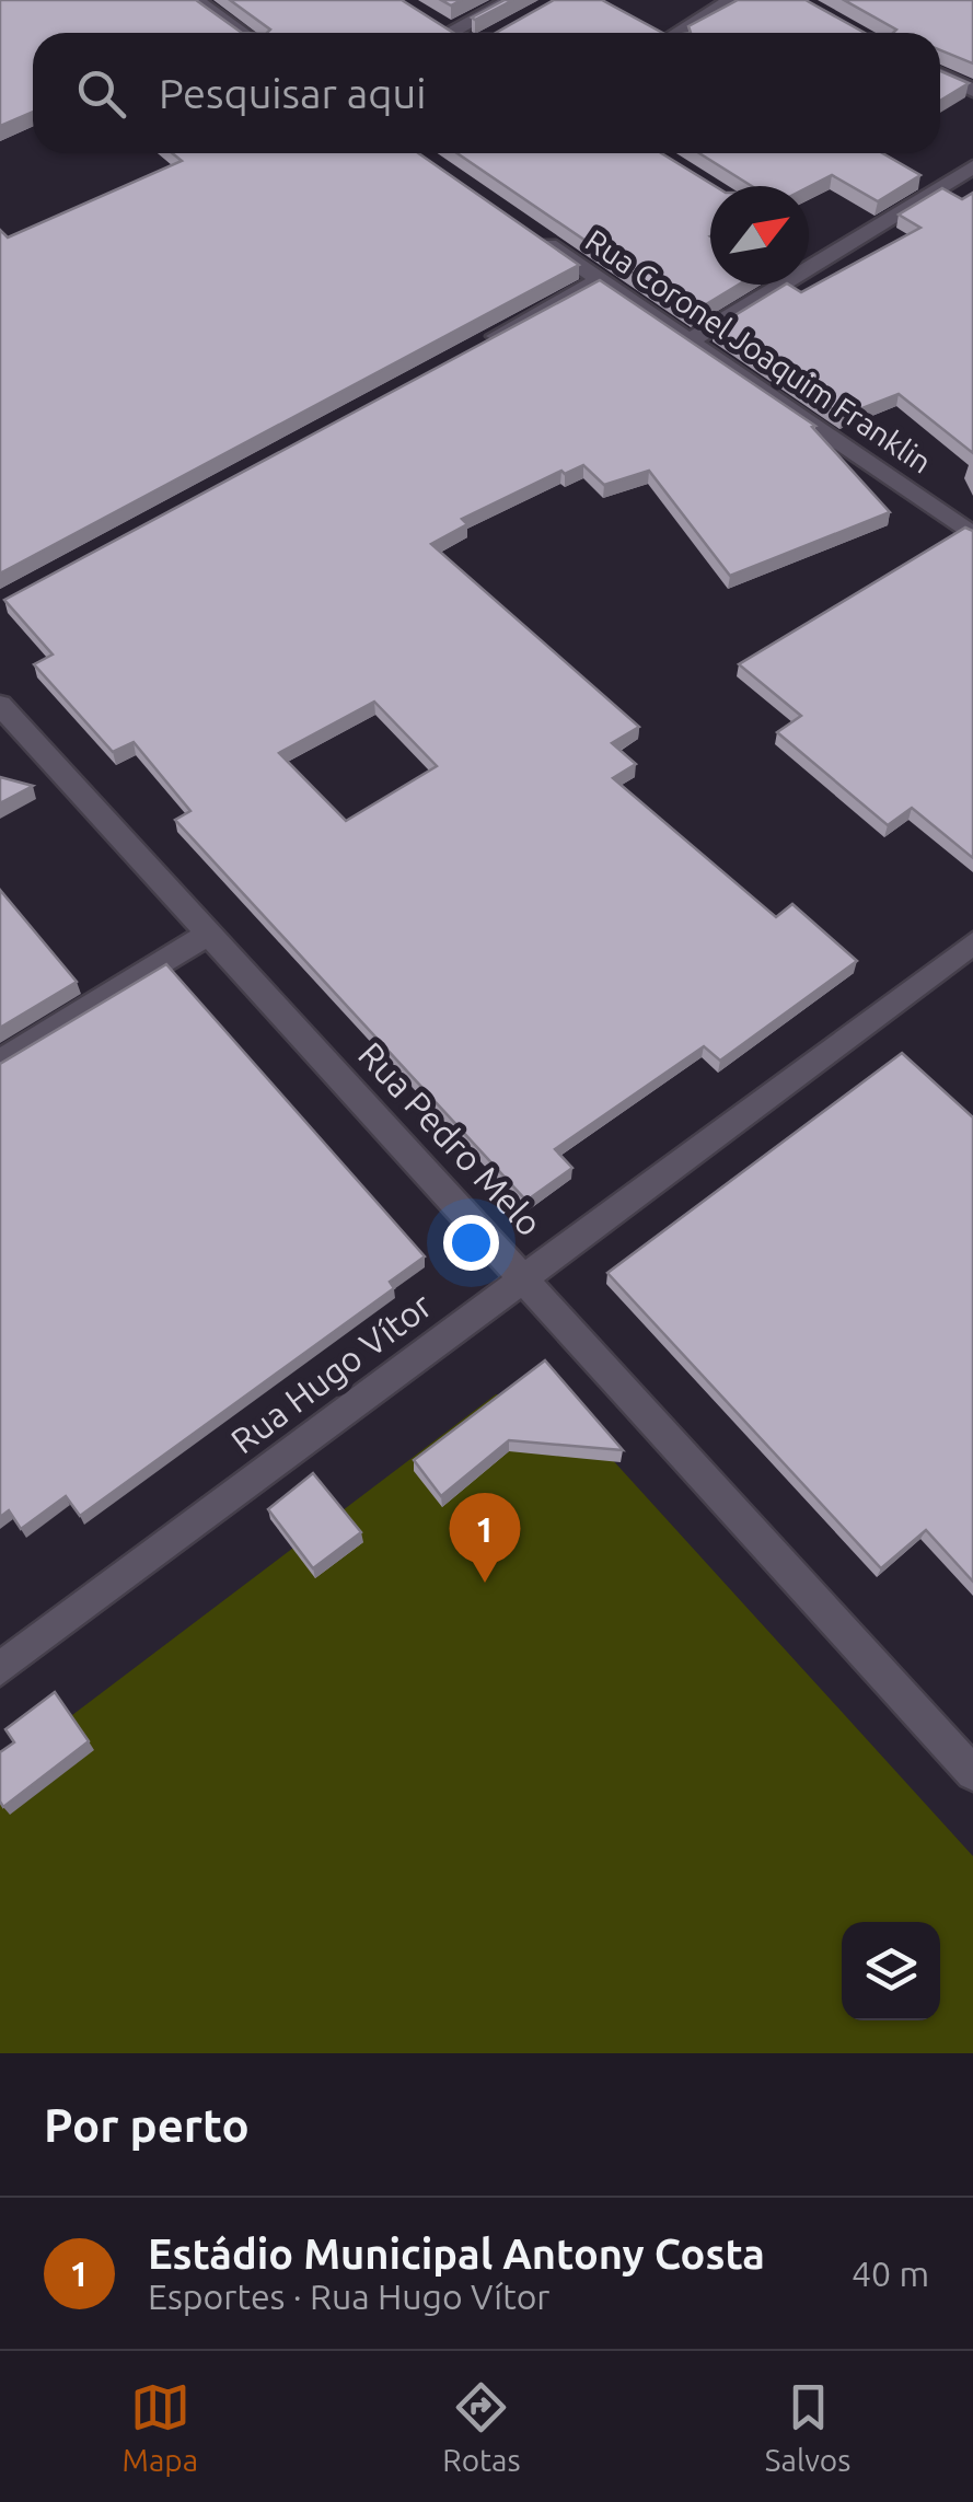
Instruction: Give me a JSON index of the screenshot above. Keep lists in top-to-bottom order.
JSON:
{
  "streets": {
    "street": ["Rua Coronel Joaquim Franklin", "Rua Pedro Melo", "Rua Hugo Vítor"]
  },
  "crossings": [
    ["Rua Pedro Melo", "Rua Hugo Vítor"]
  ],
  "north": "top right",
  "page": {
    "search": "Pesquisar aqui",
    "pins": "1",
    "heading": "Por perto",
    "list": [
      {
        "mark": "1",
        "name": "Estádio Municipal Antony Costa",
        "note": "Esportes · Rua Hugo Vítor",
        "value": "40 m"
      }
    ],
    "nav": ["Mapa", "Rotas", "Salvos"]
  }
}
